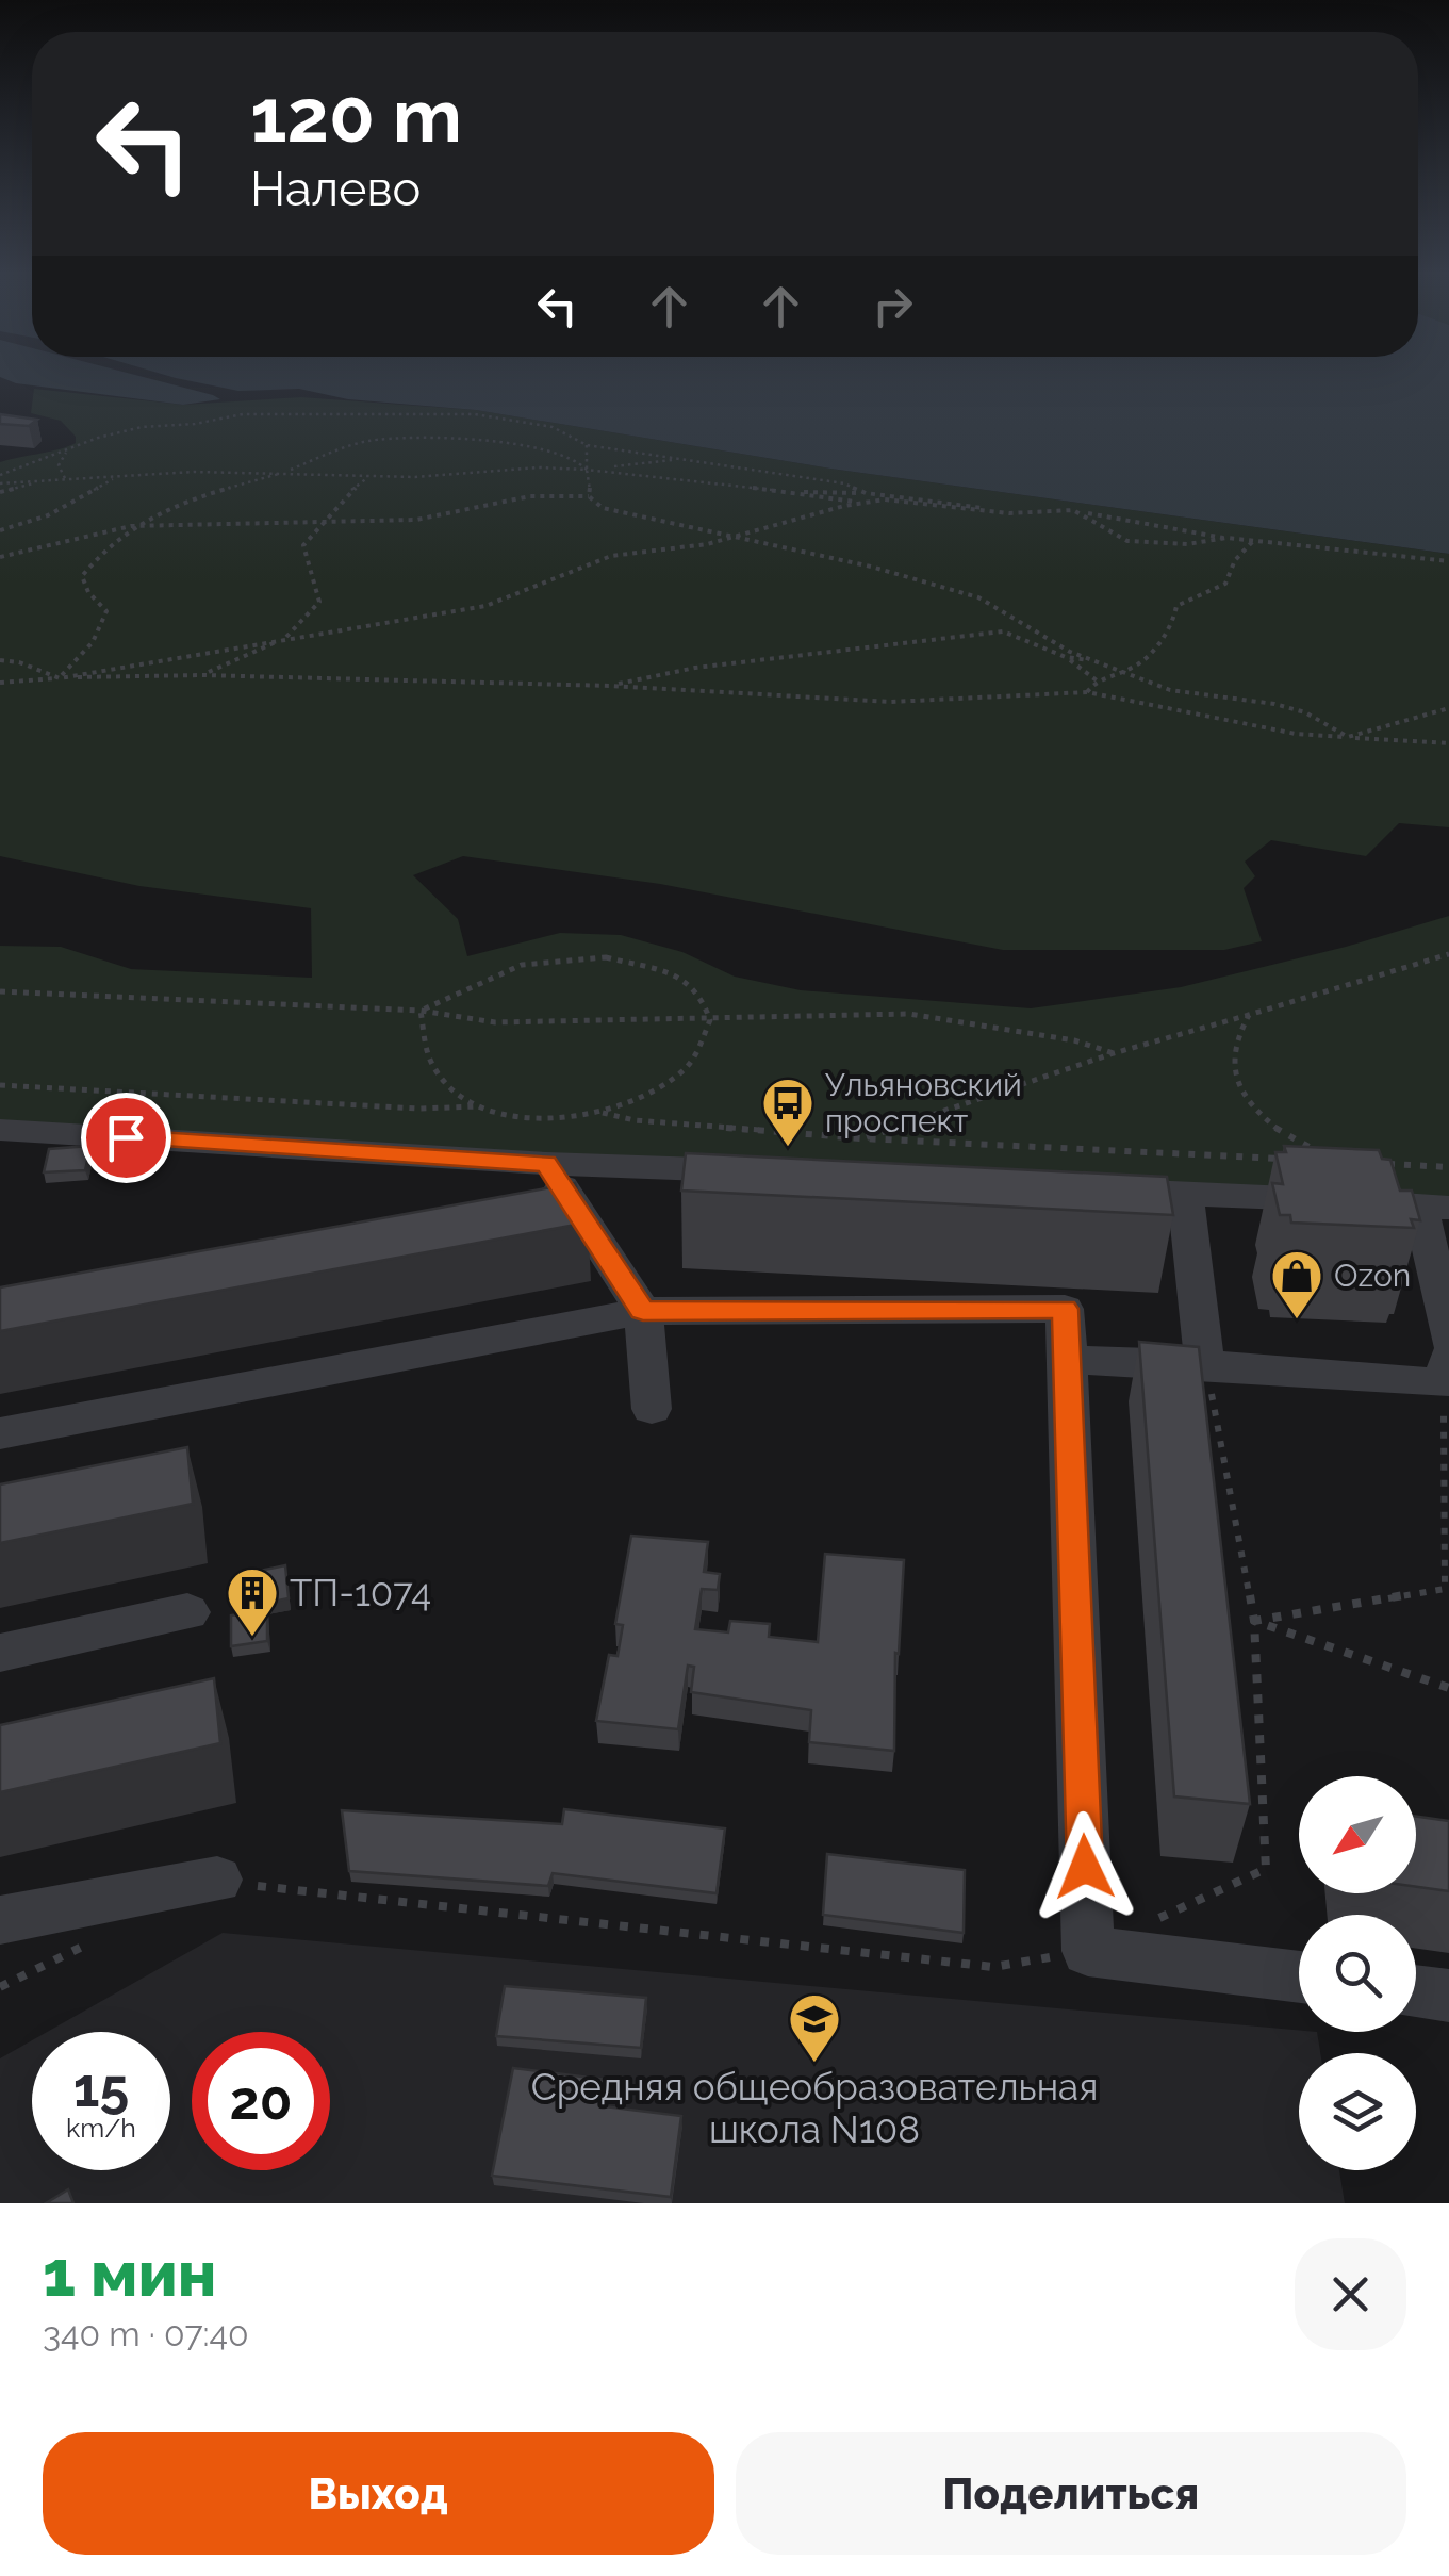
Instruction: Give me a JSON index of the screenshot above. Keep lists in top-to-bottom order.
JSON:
{
  "places": {
    "bus stop": ["Ульяновский проспект"],
    "shop": ["Ozon"],
    "building": ["ТП-1074"],
    "school or university": ["Средняя общеобразовательная школа N108"]
  },
  "north": "bottom left",
  "page": {
    "turn": ["120 m", "Налево"],
    "speed": "15 km/h",
    "limit": "20",
    "heading": ["1 мин", "340 m · 07:40"],
    "buttons": ["Выход", "Поделиться"]
  }
}
